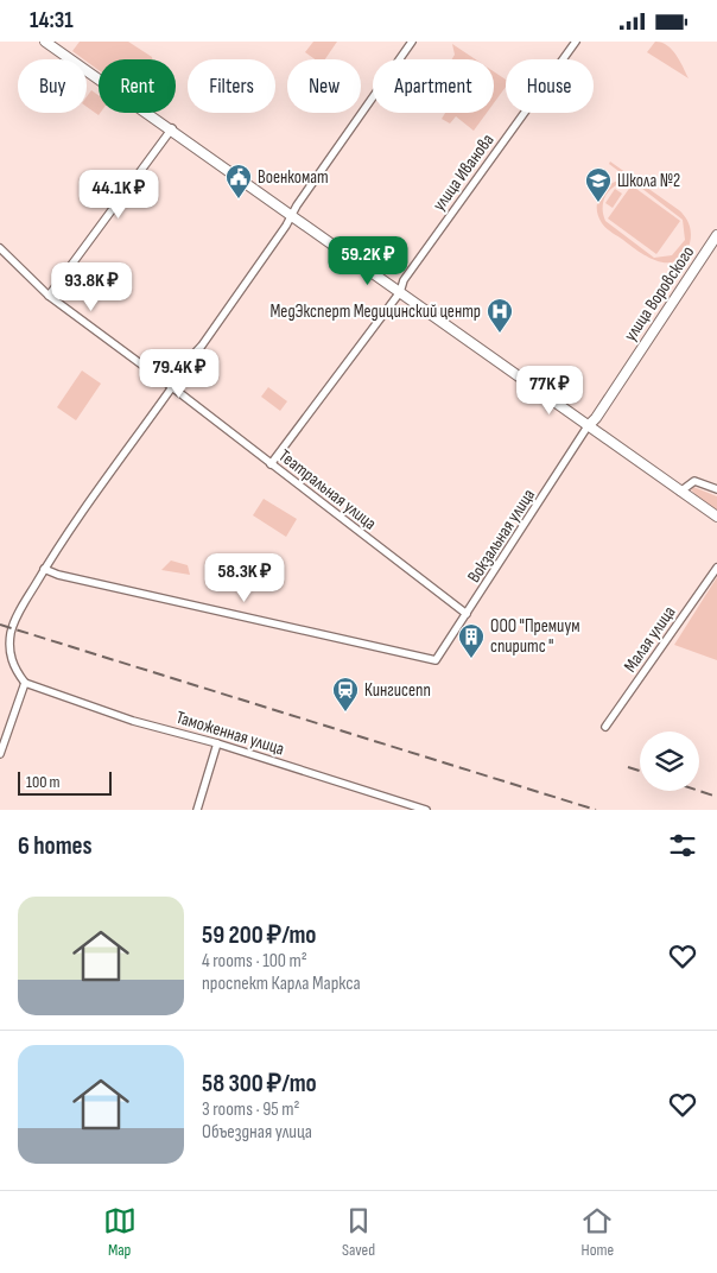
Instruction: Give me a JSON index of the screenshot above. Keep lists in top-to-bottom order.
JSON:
{
  "streets": {
    "main road": ["улица Воровского"],
    "street": [
      "улица Иванова",
      "Театральная улица",
      "Вокзальная улица",
      "Малая улица",
      "Таможенная улица"
    ]
  },
  "crossings": [
    ["улица Иванова", "Театральная улица"],
    ["улица Воровского", "Вокзальная улица"],
    ["Театральная улица", "Вокзальная улица"]
  ],
  "places": {
    "public building": ["Военкомат"],
    "school or university": ["Школа №2"],
    "hospital": ["МедЭксперт Медицинский центр"],
    "building": ["ООО \"Премиум спиритс \""],
    "station": ["Кингисепп"]
  },
  "scale_bar": "100 m",
  "page": {
    "status": "14:31",
    "chip": [
      "Buy",
      "Rent",
      "Filters",
      "New",
      "Apartment",
      "House"
    ],
    "price": [
      "44.1K ₽",
      "59.2K ₽",
      "93.8K ₽",
      "79.4K ₽",
      "77K ₽",
      "58.3K ₽"
    ],
    "scale": "100 m",
    "heading": "6 homes",
    "list": [
      {
        "name": "59 200 ₽/mo",
        "note": "4 rooms · 100 m² · проспект Карла Маркса"
      },
      {
        "name": "58 300 ₽/mo",
        "note": "3 rooms · 95 m² · Объездная улица"
      }
    ],
    "tabs": ["Map", "Saved", "Home"]
  }
}
